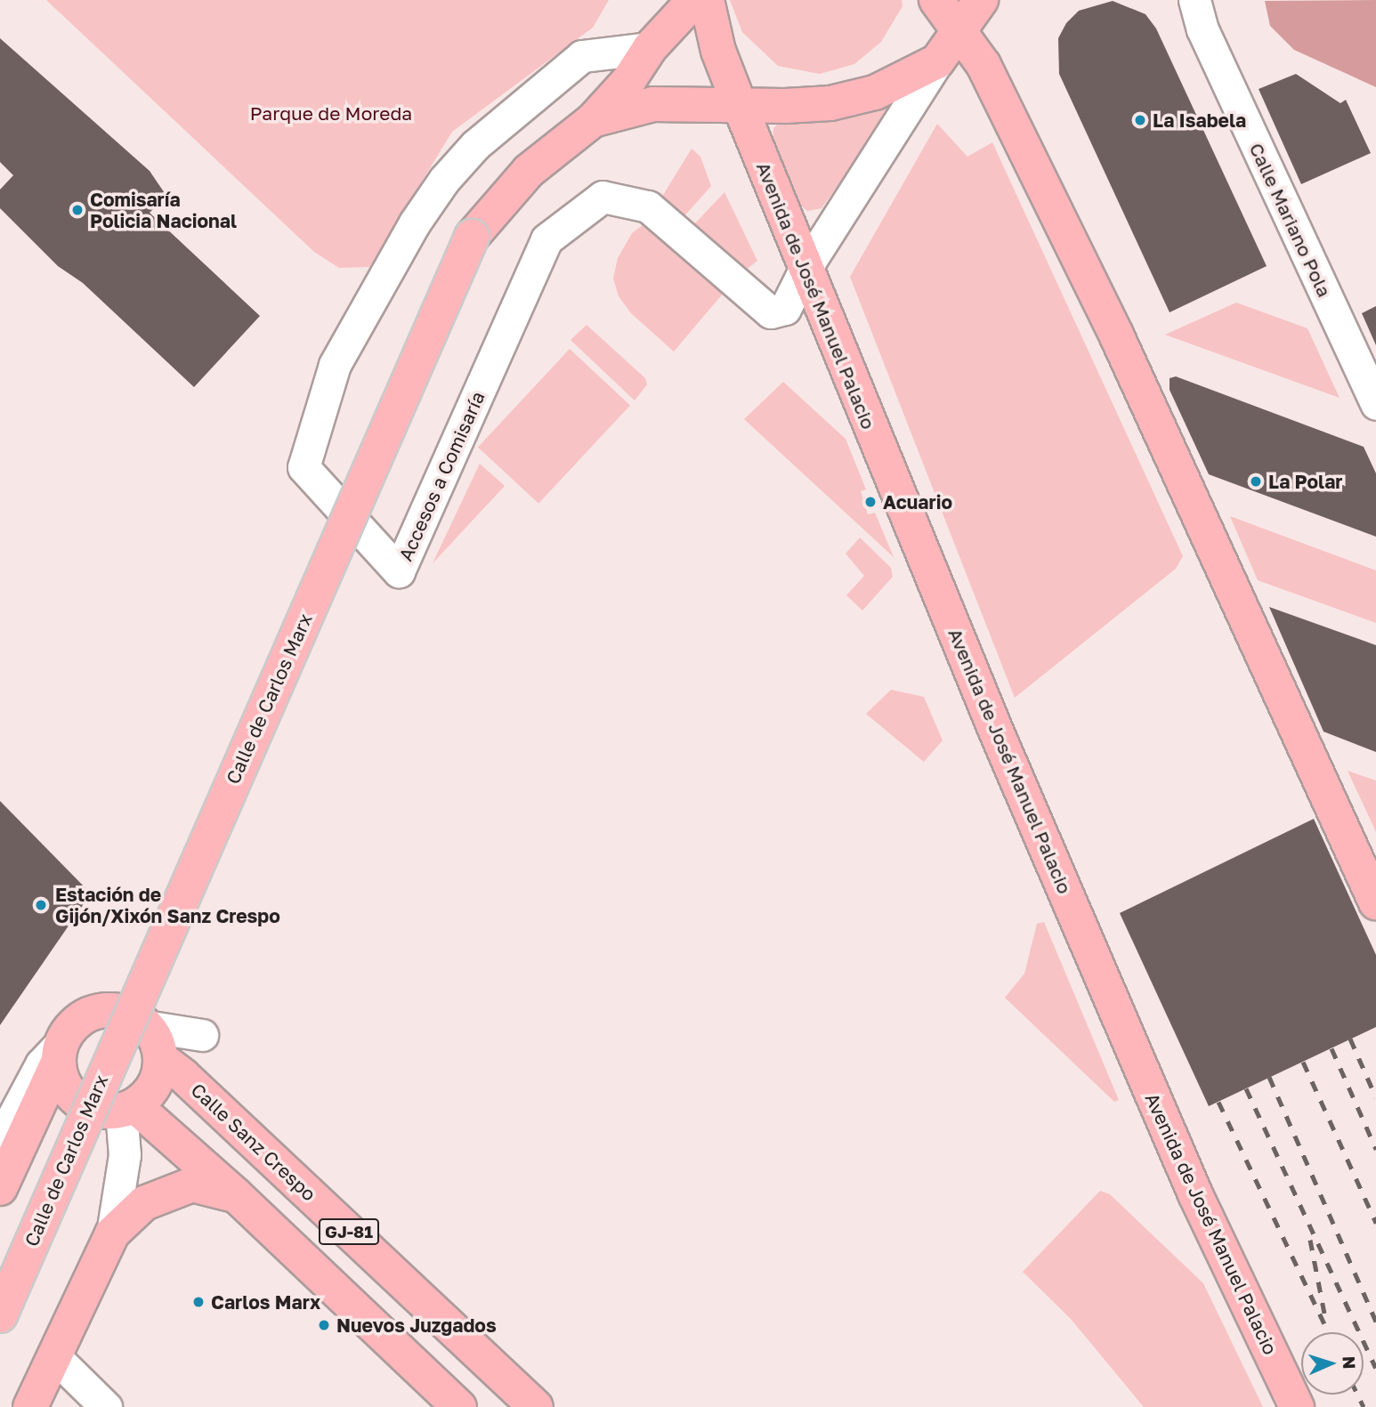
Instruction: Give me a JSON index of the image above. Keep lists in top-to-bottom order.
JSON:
{
  "streets": {
    "main road": [
      "Avenida de José Manuel Palacio",
      "Calle de Carlos Marx",
      "Calle Sanz Crespo",
      "GJ-81"
    ],
    "street": ["Calle Mariano Pola", "Accesos a Comisaría"]
  },
  "crossings": [
    ["Avenida de José Manuel Palacio", "Accesos a Comisaría"],
    ["Avenida de José Manuel Palacio", "Calle de Carlos Marx"],
    ["Accesos a Comisaría", "Calle de Carlos Marx"],
    ["Calle Sanz Crespo", "GJ-81"]
  ],
  "parks": ["Parque de Moreda"],
  "places": [
    "La Isabela",
    "Comisaría Policia Nacional",
    "La Polar",
    "Acuario",
    "Estación de Gijón/Xixón Sanz Crespo",
    "Carlos Marx",
    "Nuevos Juzgados"
  ],
  "north": "right"
}
